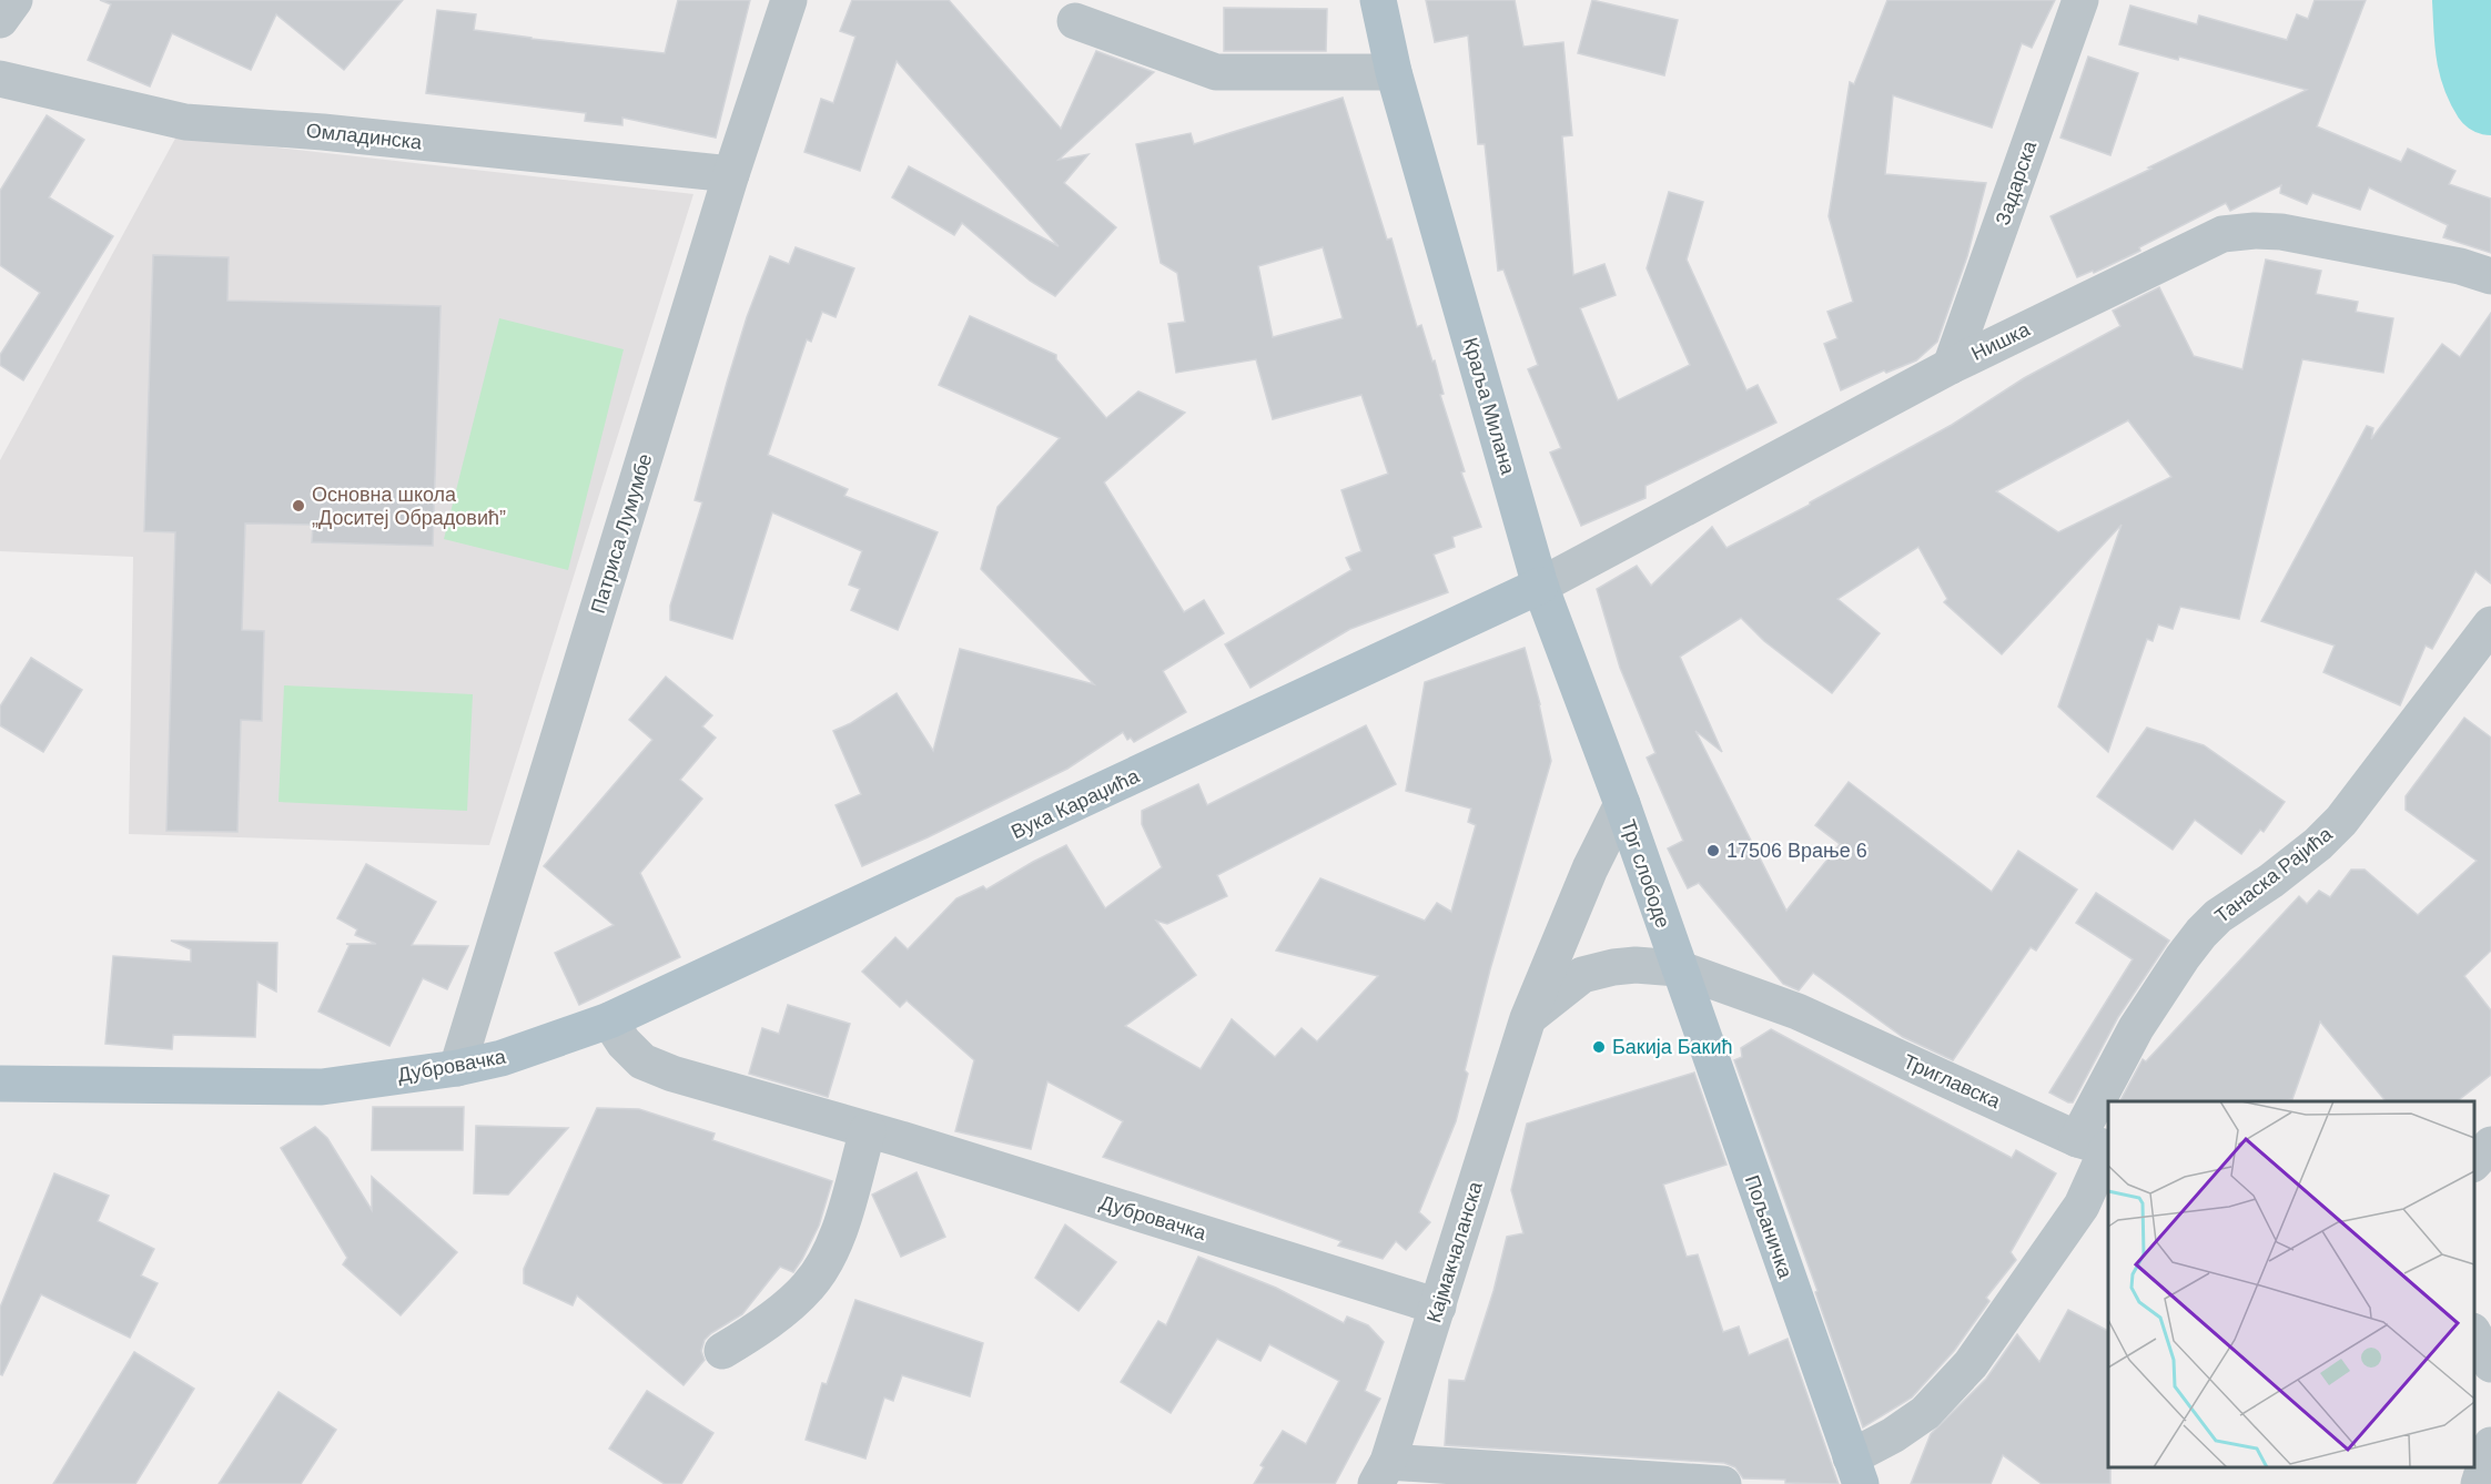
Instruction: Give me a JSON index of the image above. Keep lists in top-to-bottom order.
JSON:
{
  "streets": {
    "main road": [
      "Краља Милана",
      "Вука Караџића",
      "Трг слободе",
      "Дубровачка",
      "Пољаничка"
    ],
    "street": [
      "Омладинска",
      "Задарска",
      "Нишка",
      "Патриса Лумумбе",
      "Танаска Рајића",
      "Триглавска",
      "Кајмакчаланска"
    ]
  },
  "crossings": [
    ["Омладинска", "Патриса Лумумбе"],
    ["Задарска", "Нишка"],
    ["Нишка", "Краља Милана"],
    ["Нишка", "Вука Караџића"],
    ["Краља Милана", "Вука Караџића"],
    ["Краља Милана", "Трг слободе"],
    ["Патриса Лумумбе", "Дубровачка"],
    ["Вука Караџића", "Дубровачка"],
    ["Трг слободе", "Триглавска"],
    ["Трг слободе", "Пољаничка"],
    ["Трг слободе", "Кајмакчаланска"],
    ["Танаска Рајића", "Триглавска"],
    ["Танаска Рајића", "Пољаничка"],
    ["Дубровачка", "Кајмакчаланска"],
    ["Триглавска", "Пољаничка"]
  ],
  "places": ["Основна школа „Доситеј Обрадовић”", "17506 Врање 6", "Бакија Бакић"]
}
